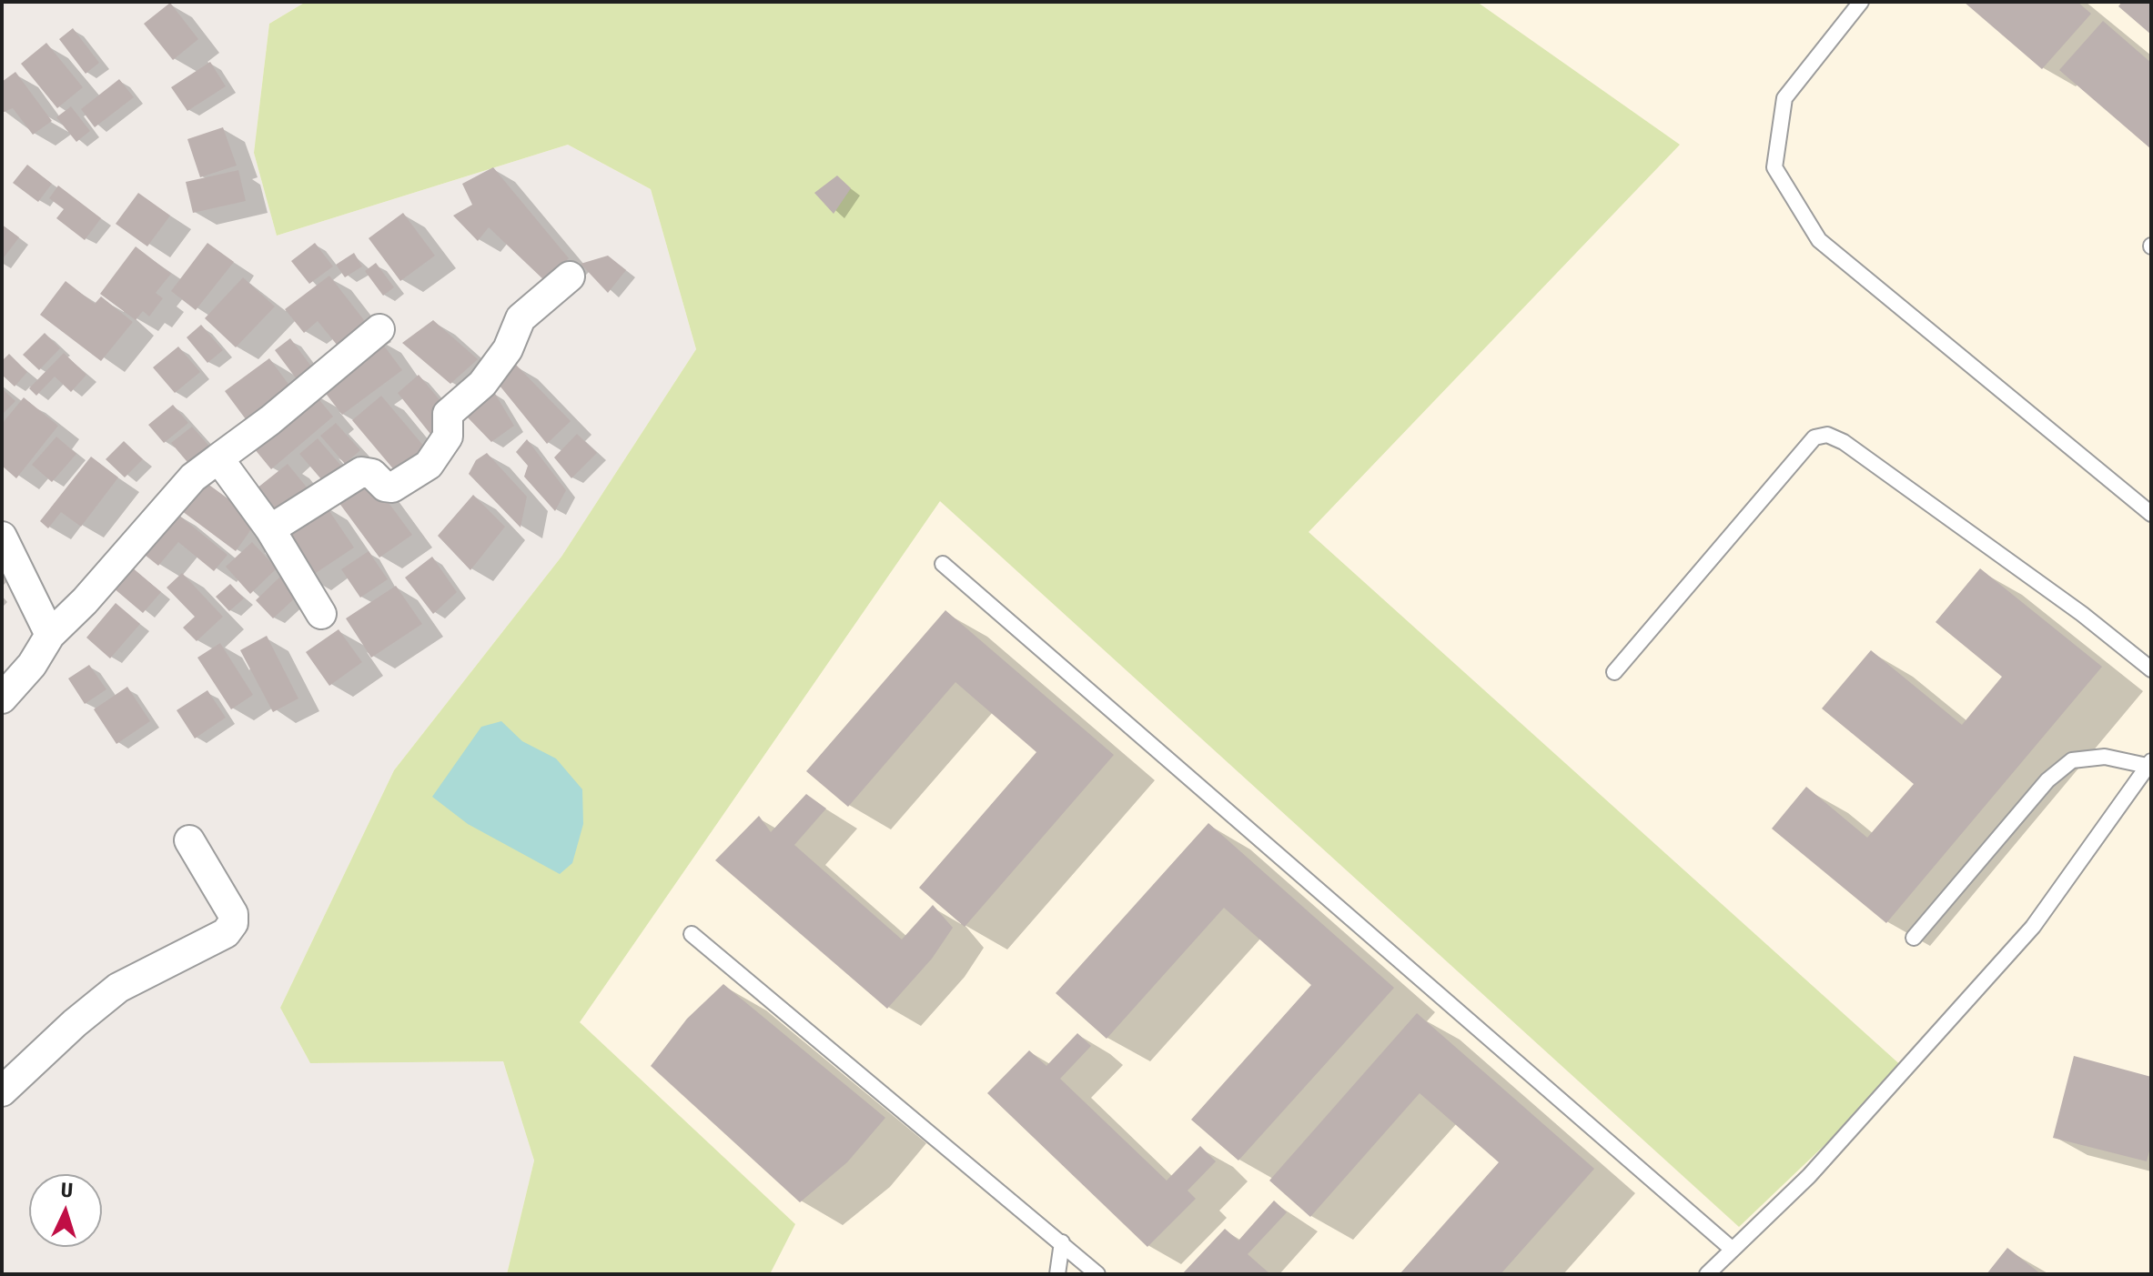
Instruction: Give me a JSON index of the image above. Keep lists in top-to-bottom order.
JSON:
{
  "north": "top"
}
